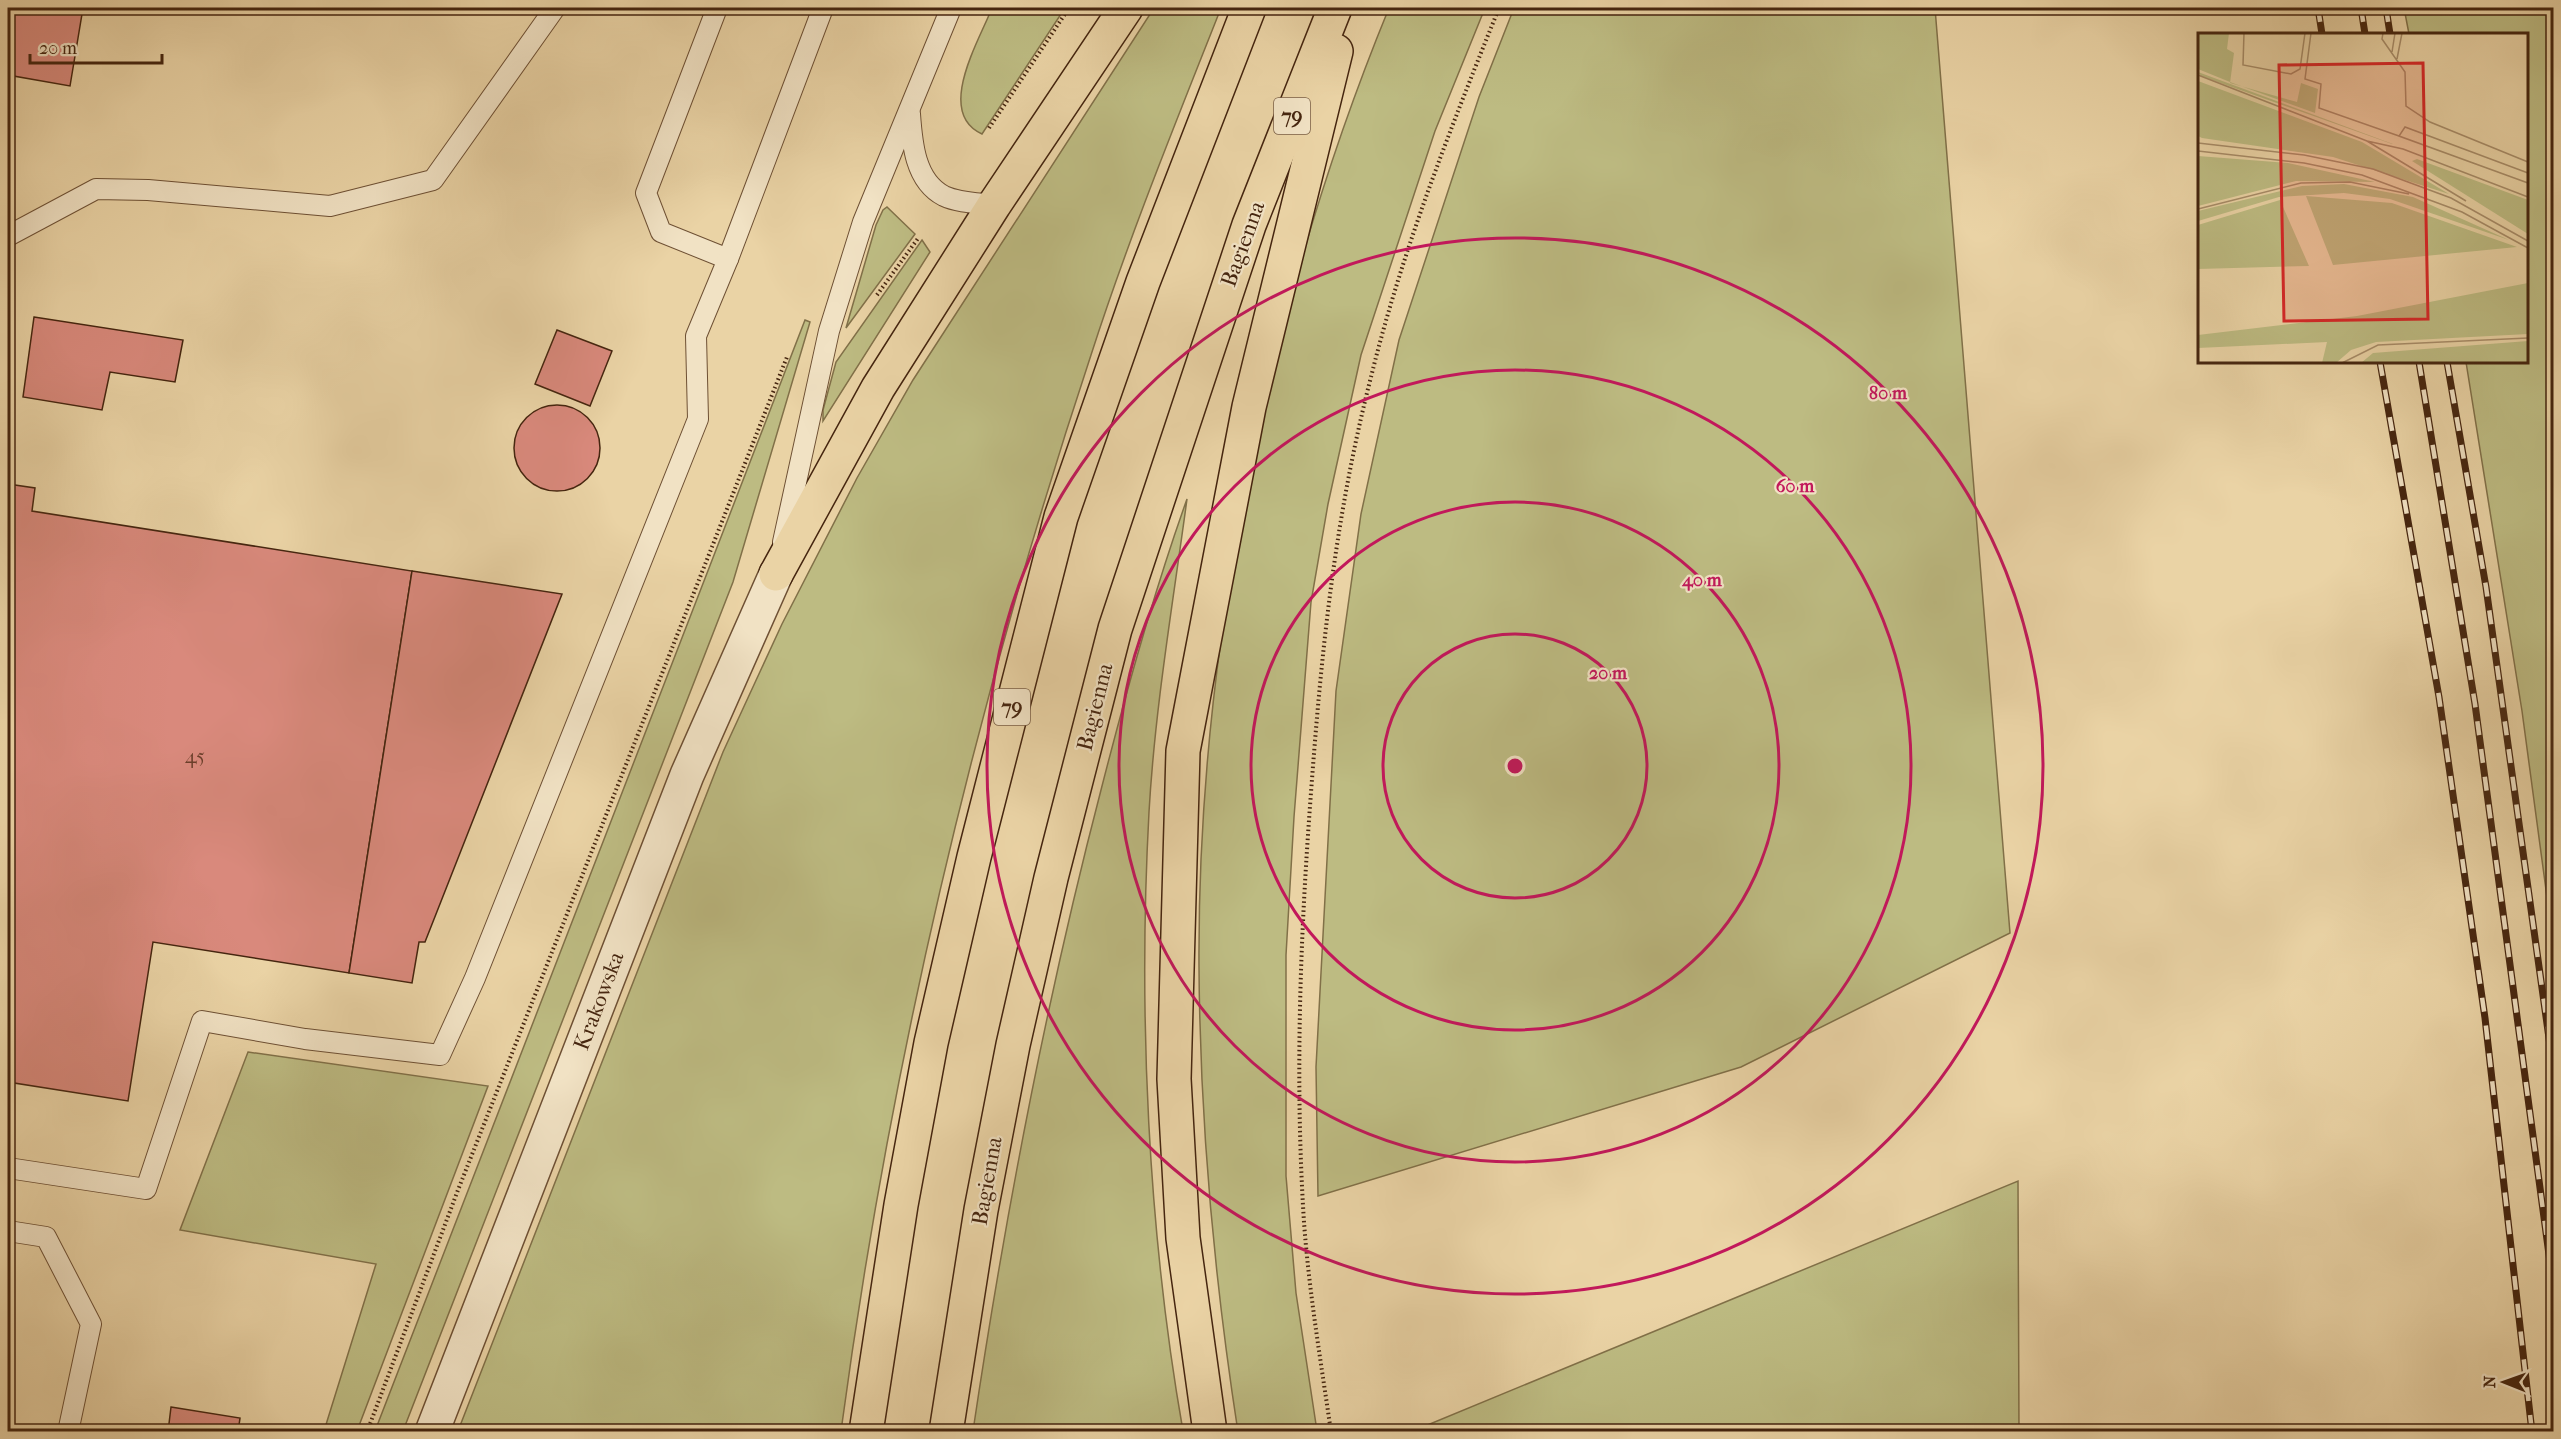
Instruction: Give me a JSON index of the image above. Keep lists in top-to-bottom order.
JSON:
{
  "streets": {
    "main road": ["79", "Bagienna"],
    "street": ["Krakowska"]
  },
  "house_numbers": ["45"],
  "scale_bar": "20 m",
  "north": "left",
  "rings": [
    "80 m",
    "60 m",
    "40 m",
    "20 m"
  ]
}
